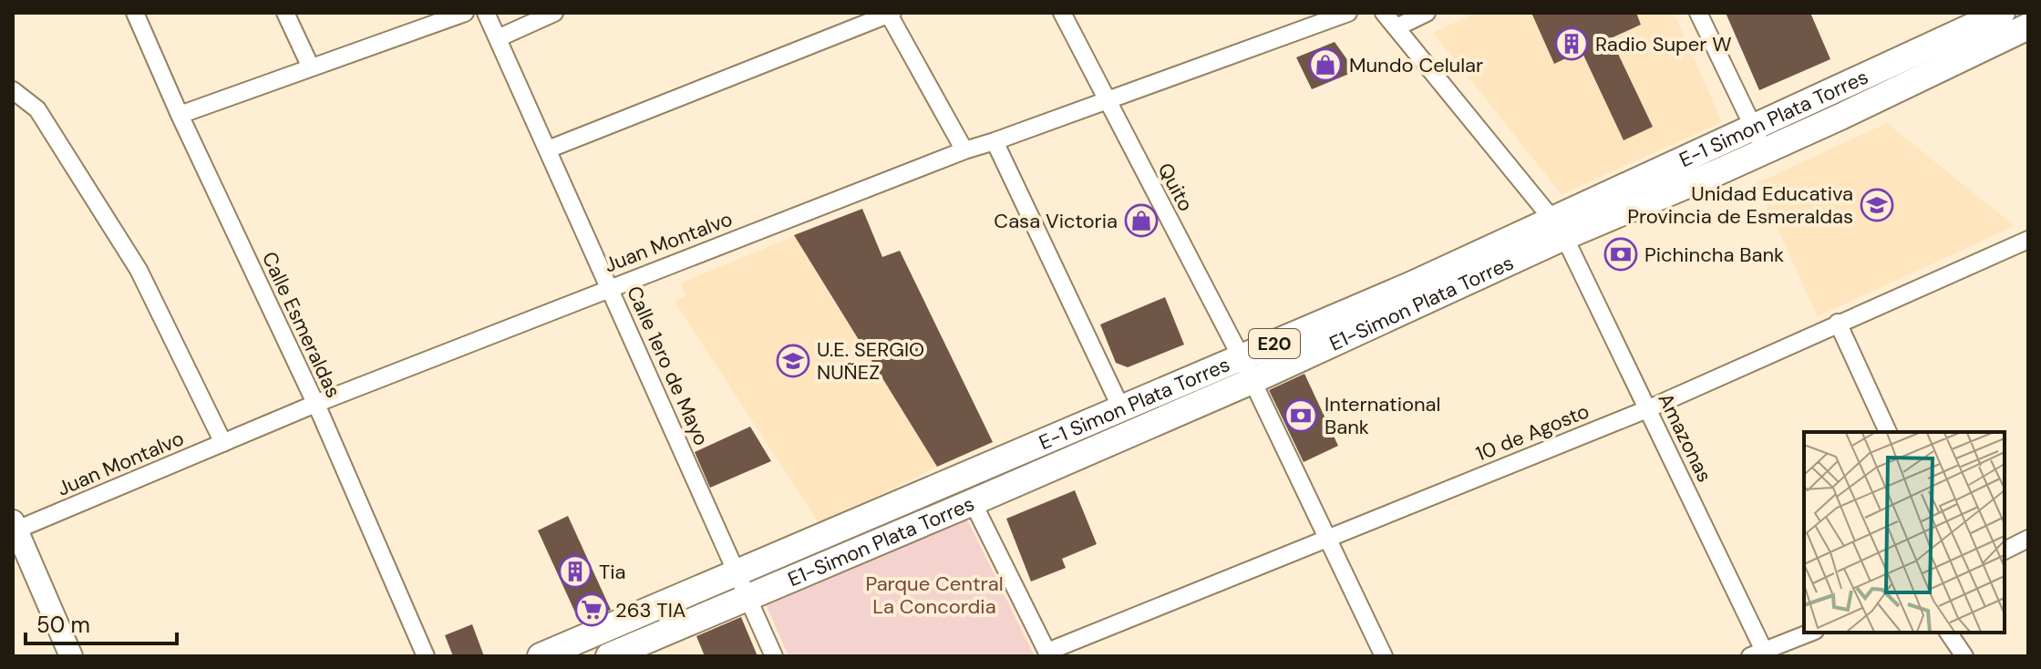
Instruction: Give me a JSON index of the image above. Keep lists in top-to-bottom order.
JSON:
{
  "streets": {
    "highway": ["E-1 Simon Plata Torres", "E1-Simon Plata Torres", "E20"],
    "street": [
      "Quito",
      "Juan Montalvo",
      "Calle Esmeraldas",
      "Calle 1ero de Mayo",
      "10 de Agosto",
      "Amazonas"
    ]
  },
  "crossings": [
    ["E-1 Simon Plata Torres", "Quito"],
    ["E-1 Simon Plata Torres", "E1-Simon Plata Torres"],
    ["E-1 Simon Plata Torres", "Calle 1ero de Mayo"],
    ["E-1 Simon Plata Torres", "Amazonas"],
    ["Quito", "Juan Montalvo"],
    ["Quito", "E1-Simon Plata Torres"],
    ["Quito", "10 de Agosto"],
    ["Juan Montalvo", "Calle Esmeraldas"],
    ["Juan Montalvo", "Calle 1ero de Mayo"],
    ["E1-Simon Plata Torres", "Calle 1ero de Mayo"],
    ["E1-Simon Plata Torres", "Amazonas"],
    ["10 de Agosto", "Amazonas"]
  ],
  "parks": ["Parque Central La Concordia"],
  "places": {
    "building": ["Radio Super W", "Tia"],
    "shop": ["Mundo Celular", "Casa Victoria"],
    "school or university": ["Unidad Educativa Provincia de Esmeraldas", "U.E. SERGIO NUÑEZ"],
    "bank": ["Pichincha Bank", "International Bank"],
    "supermarket": ["263 TIA"]
  },
  "scale_bar": "50 m"
}
